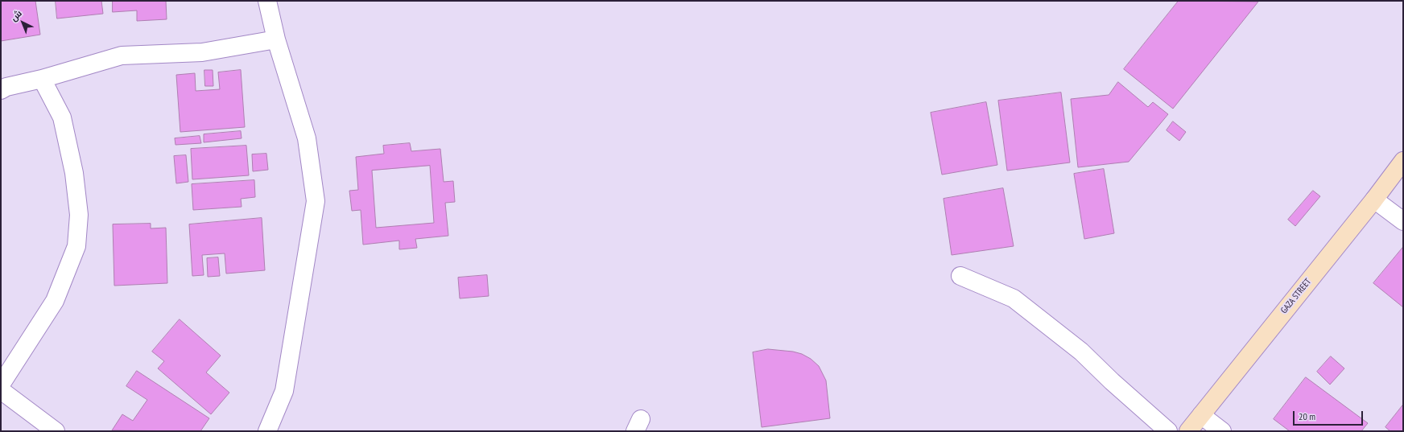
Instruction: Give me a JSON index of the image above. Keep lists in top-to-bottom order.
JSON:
{
  "streets": {
    "main road": ["GAZA STREET"]
  },
  "scale_bar": "20 m",
  "north": "top left"
}
